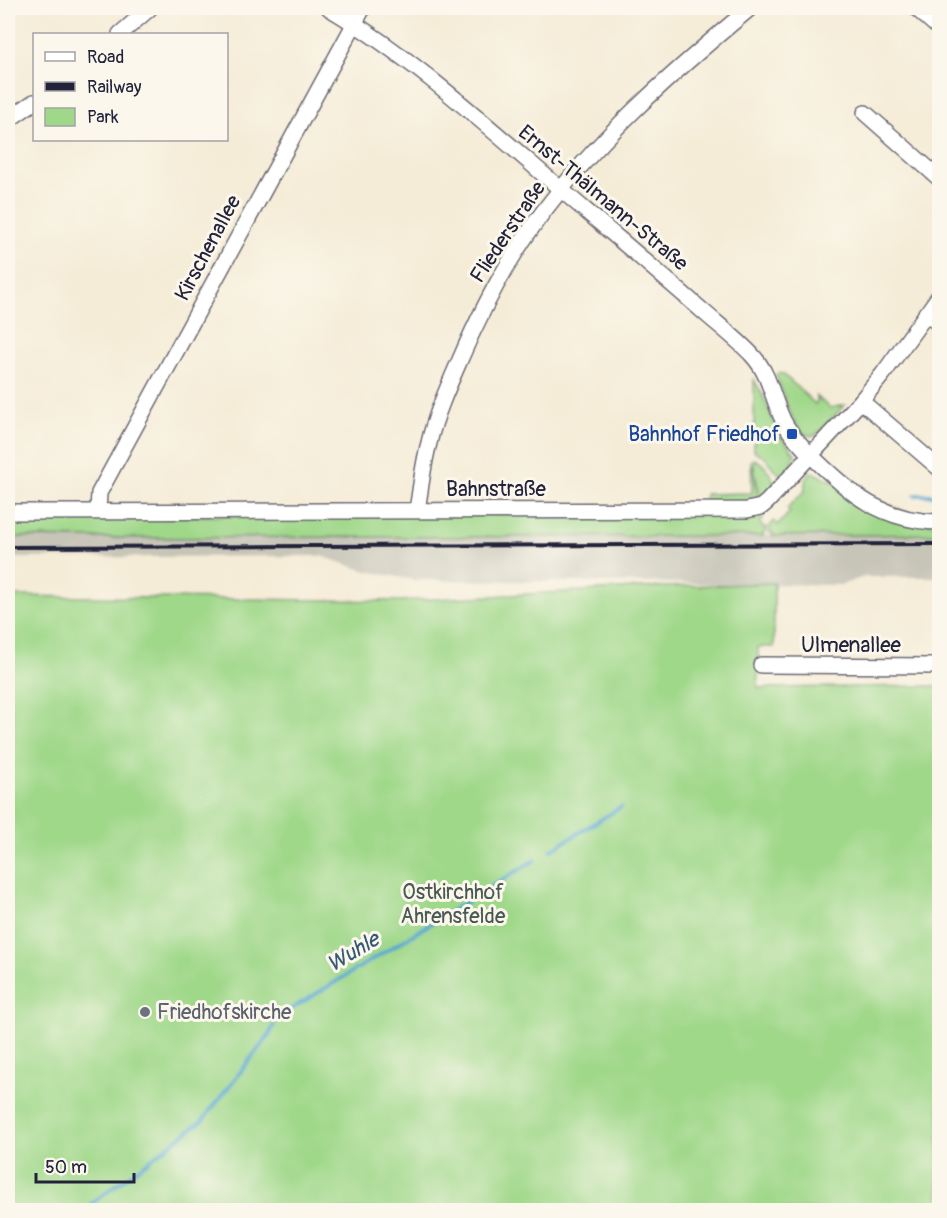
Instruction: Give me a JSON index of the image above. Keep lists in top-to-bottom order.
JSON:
{
  "streets": {
    "street": [
      "Ernst-Thälmann-Straße",
      "Fliederstraße",
      "Kirschenallee",
      "Bahnstraße",
      "Ulmenallee"
    ]
  },
  "crossings": [
    ["Ernst-Thälmann-Straße", "Fliederstraße"],
    ["Ernst-Thälmann-Straße", "Kirschenallee"],
    ["Ernst-Thälmann-Straße", "Bahnstraße"],
    ["Fliederstraße", "Bahnstraße"],
    ["Kirschenallee", "Bahnstraße"]
  ],
  "water": ["Wuhle"],
  "parks": ["Ostkirchhof Ahrensfelde"],
  "places": {
    "transit": ["Bahnhof Friedhof"],
    "other": ["Friedhofskirche"]
  },
  "legend": ["Road", "Railway", "Park"],
  "scale_bar": "50 m"
}
